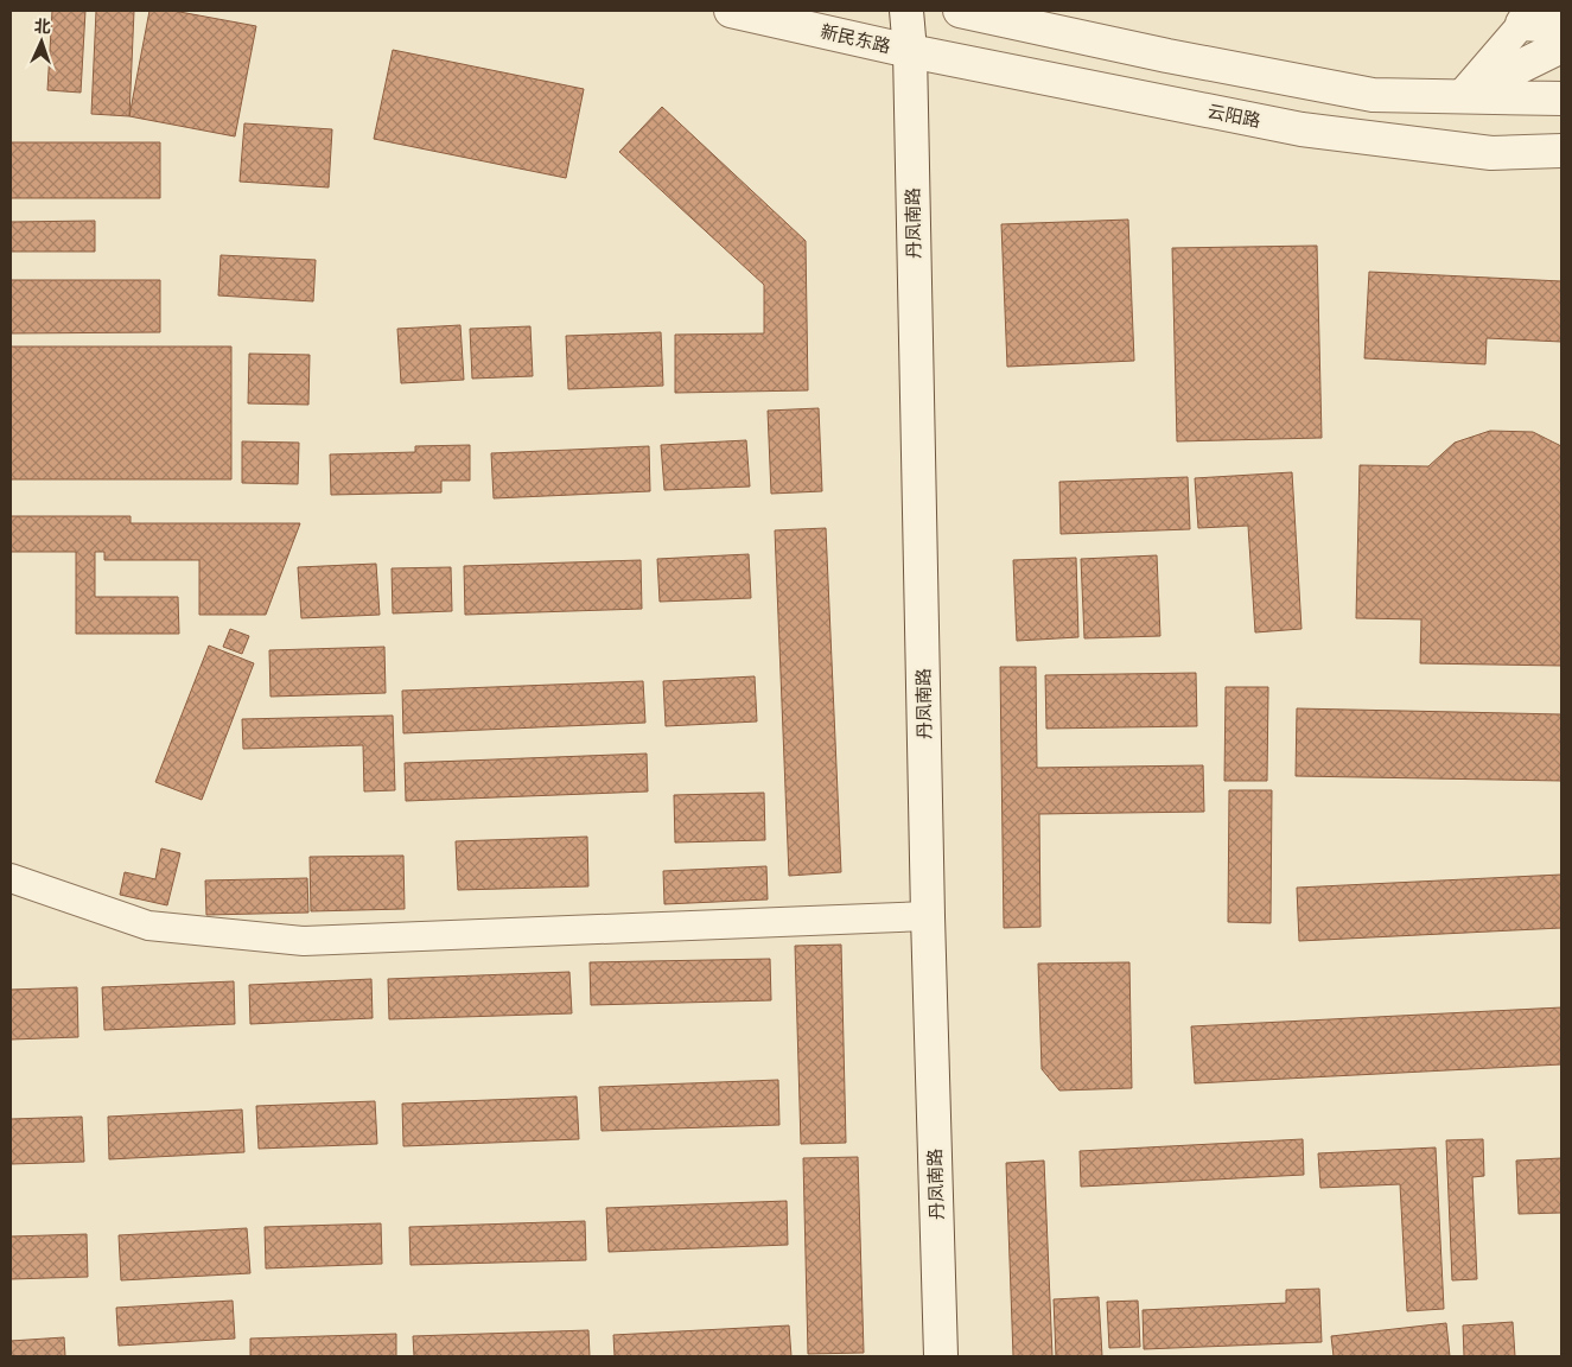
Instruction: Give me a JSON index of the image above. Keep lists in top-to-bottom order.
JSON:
{
  "streets": {
    "street": ["新民东路", "云阳路", "丹凤南路"]
  },
  "crossings": [
    ["新民东路", "云阳路"],
    ["新民东路", "丹凤南路"],
    ["云阳路", "丹凤南路"]
  ],
  "north": "top"
}
